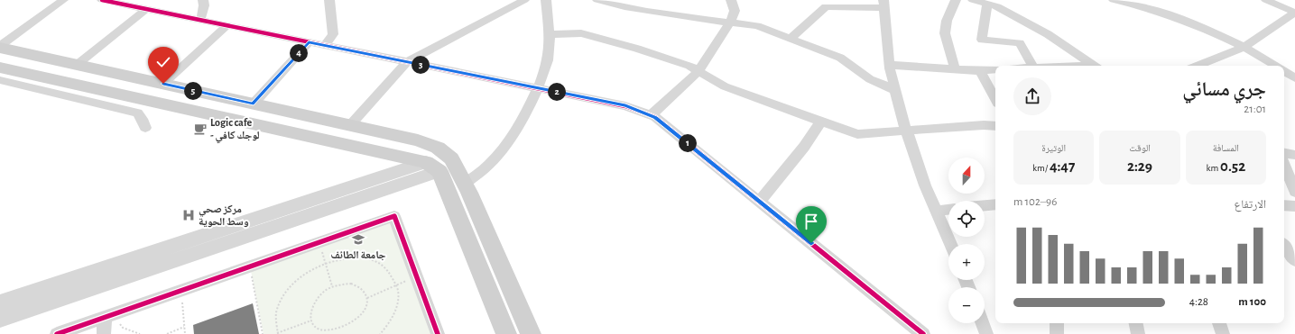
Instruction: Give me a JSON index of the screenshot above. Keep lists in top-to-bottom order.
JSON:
{
  "places": {
    "cafe": ["Logic cafe - لوجك كافي"],
    "hospital": ["مركز صحي وسط الحوية"],
    "school or university": ["جامعة الطائف"]
  },
  "north": "top",
  "page": {
    "pins": [
      "4",
      "3",
      "5",
      "2",
      "1"
    ],
    "heading": ["جري مسائي", "21:01"],
    "stats": [
      ["المسافة", "0.52 km"],
      ["الوقت", "2:29"],
      ["الوتيرة", "4:47 /km"]
    ],
    "map_buttons": ["+", "−"],
    "chart": ["الارتفاع", "96–102 m"],
    "list": [
      {
        "name": "100 m",
        "note": "4:28"
      }
    ]
  }
}
